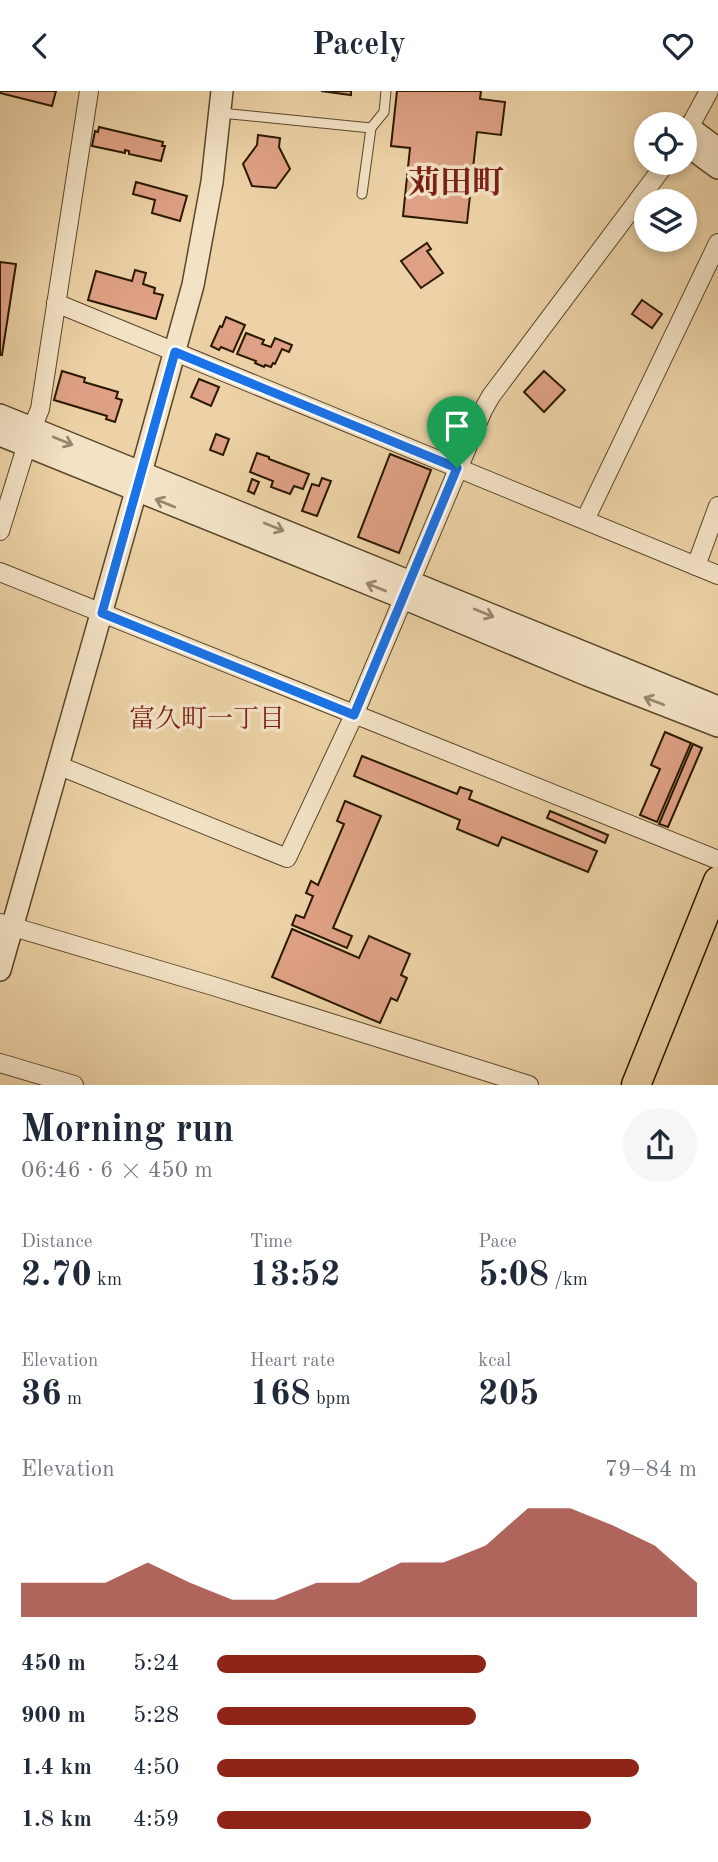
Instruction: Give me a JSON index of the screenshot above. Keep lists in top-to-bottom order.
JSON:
{
  "districts": ["苅田町", "富久町一丁目"],
  "page": {
    "header": "Pacely",
    "heading": ["Morning run", "06:46 · 6 × 450 m"],
    "stats": [
      ["Distance", "2.70 km"],
      ["Time", "13:52"],
      ["Pace", "5:08 /km"],
      ["Elevation", "36 m"],
      ["Heart rate", "168 bpm"],
      ["kcal", "205"]
    ],
    "chart": ["Elevation", "79–84 m"],
    "list": [
      {
        "name": "450 m",
        "note": "5:24"
      },
      {
        "name": "900 m",
        "note": "5:28"
      },
      {
        "name": "1.4 km",
        "note": "4:50"
      },
      {
        "name": "1.8 km",
        "note": "4:59"
      }
    ]
  }
}
